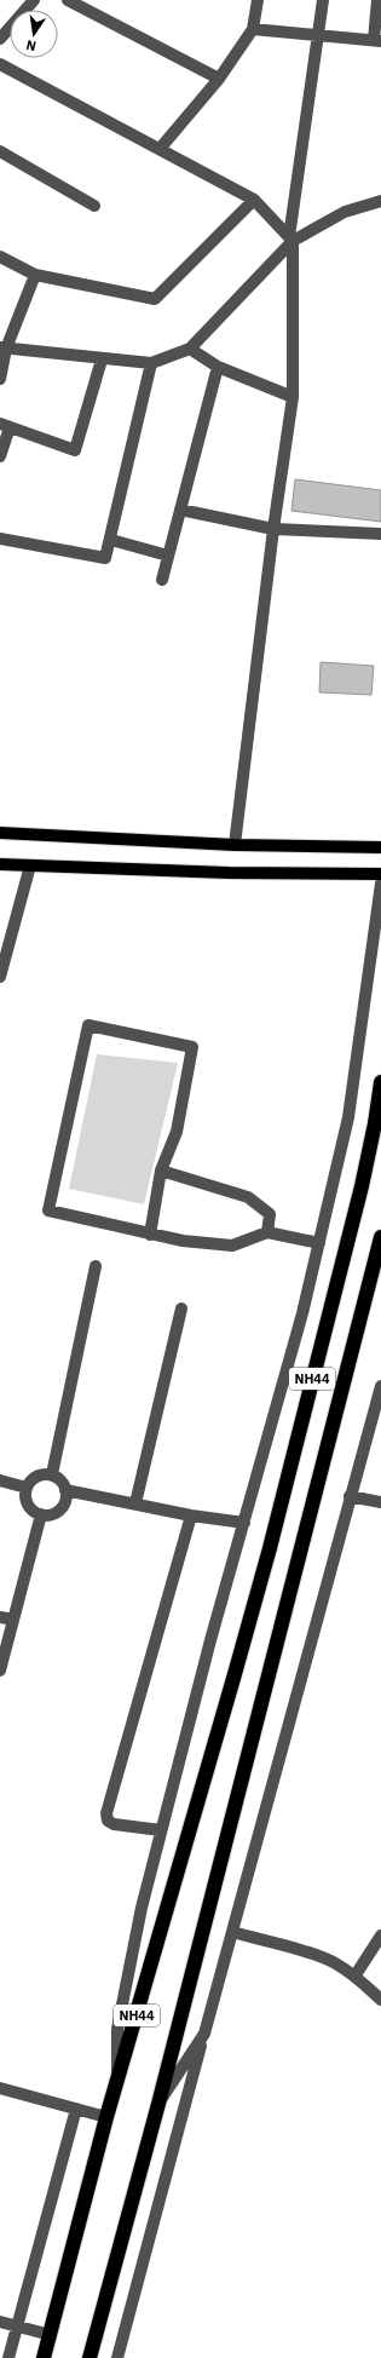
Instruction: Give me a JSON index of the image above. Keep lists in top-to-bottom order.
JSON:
{
  "streets": {
    "highway": ["NH44"]
  },
  "north": "bottom"
}
